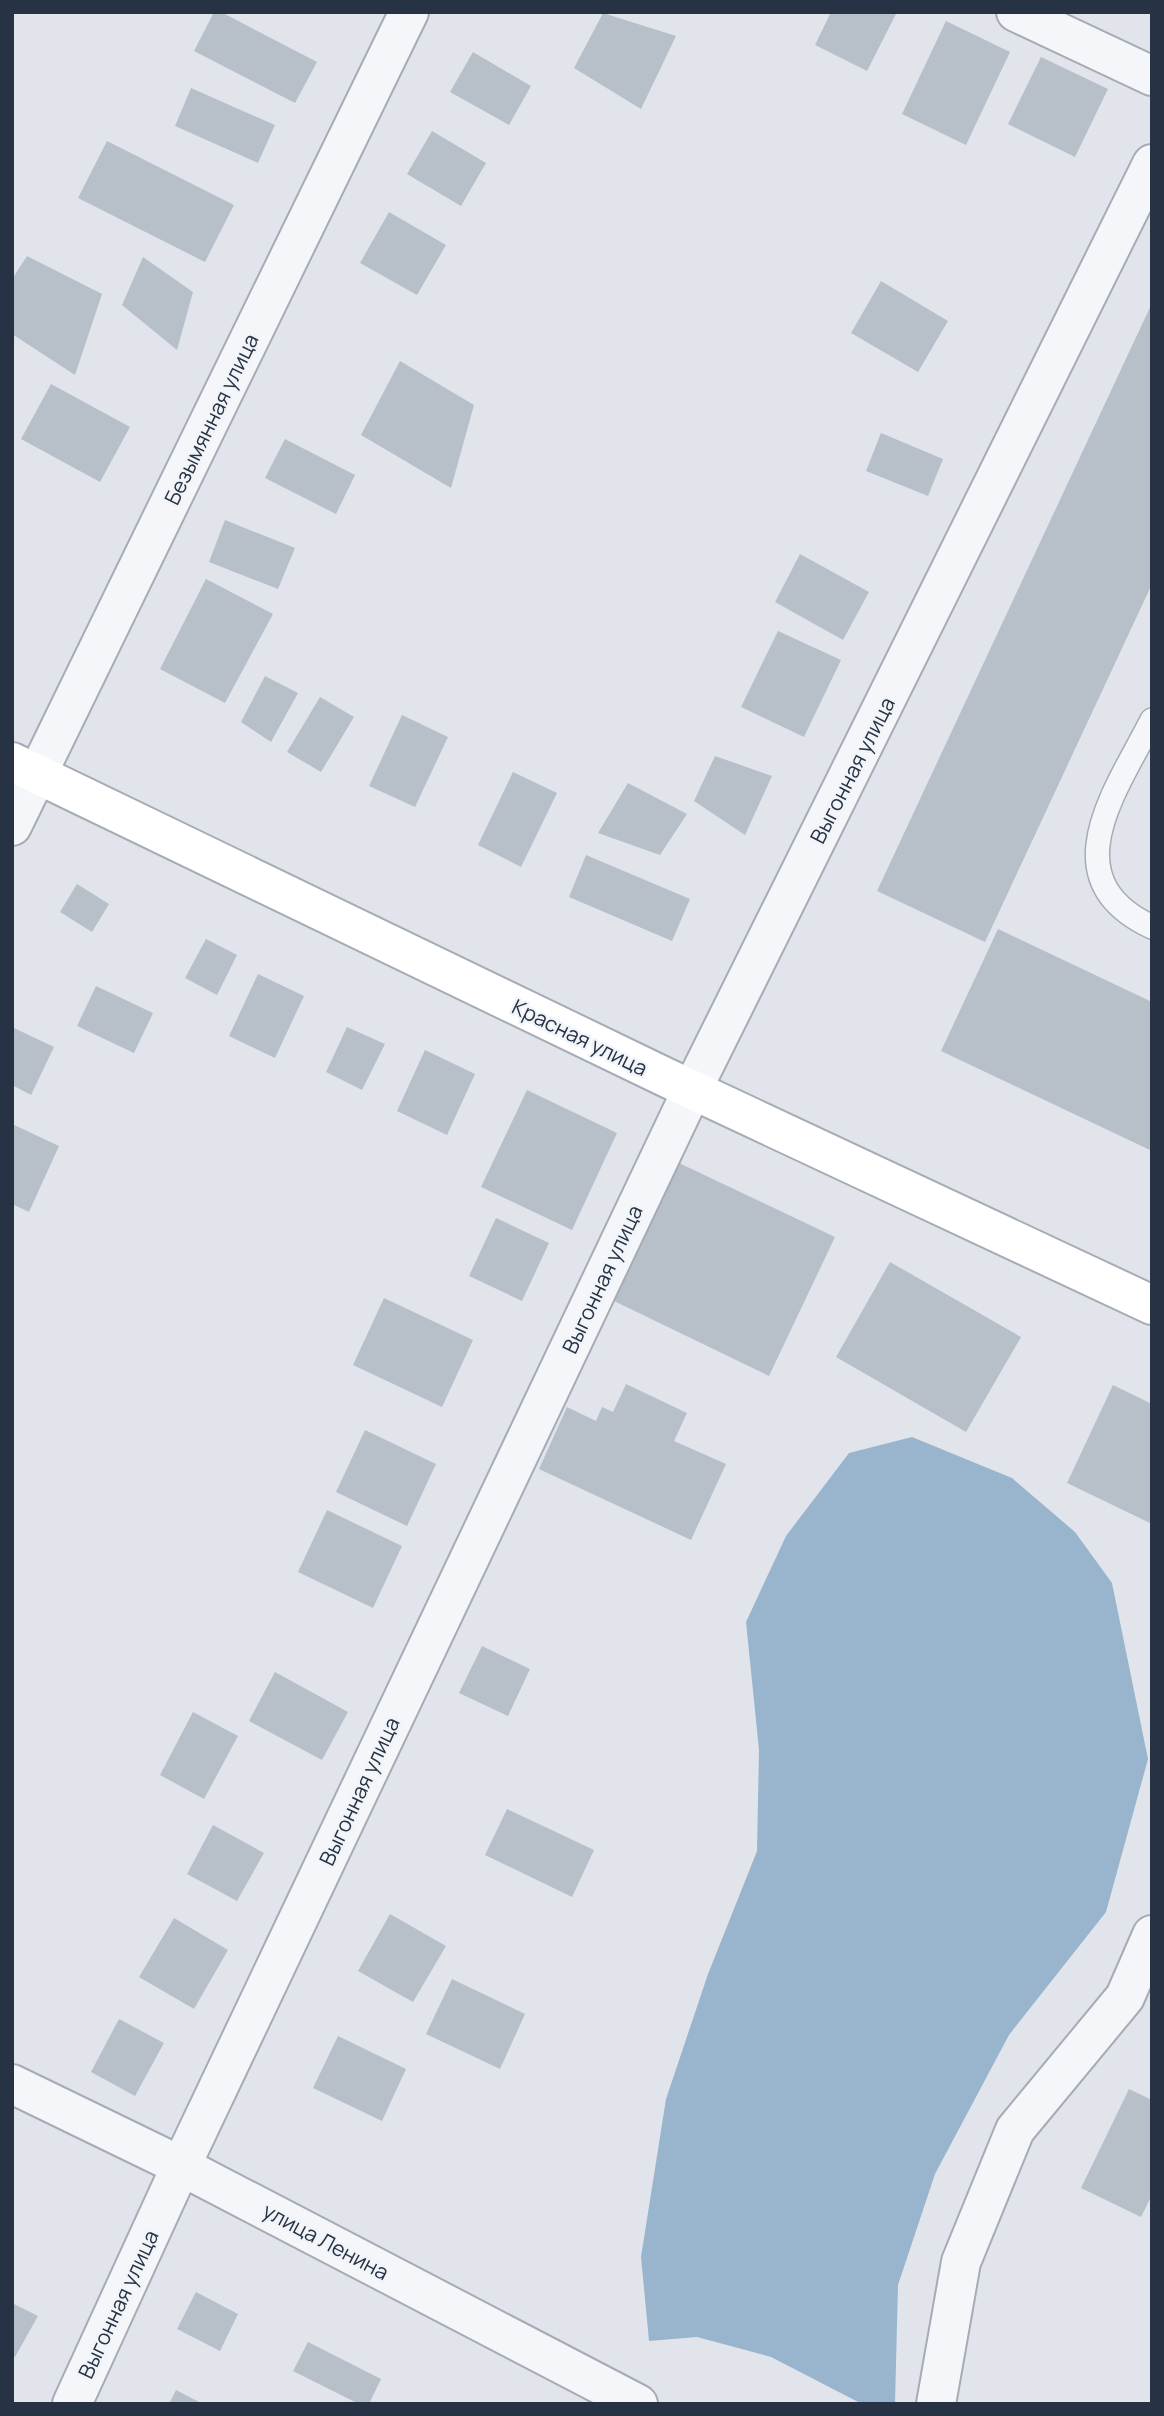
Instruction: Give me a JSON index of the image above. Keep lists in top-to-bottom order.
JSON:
{
  "streets": {
    "main road": ["Красная улица"],
    "street": ["Безымянная улица", "Выгонная улица", "улица Ленина"]
  },
  "crossings": [
    ["Безымянная улица", "Красная улица"],
    ["Выгонная улица", "Красная улица"],
    ["Выгонная улица", "улица Ленина"]
  ]
}
